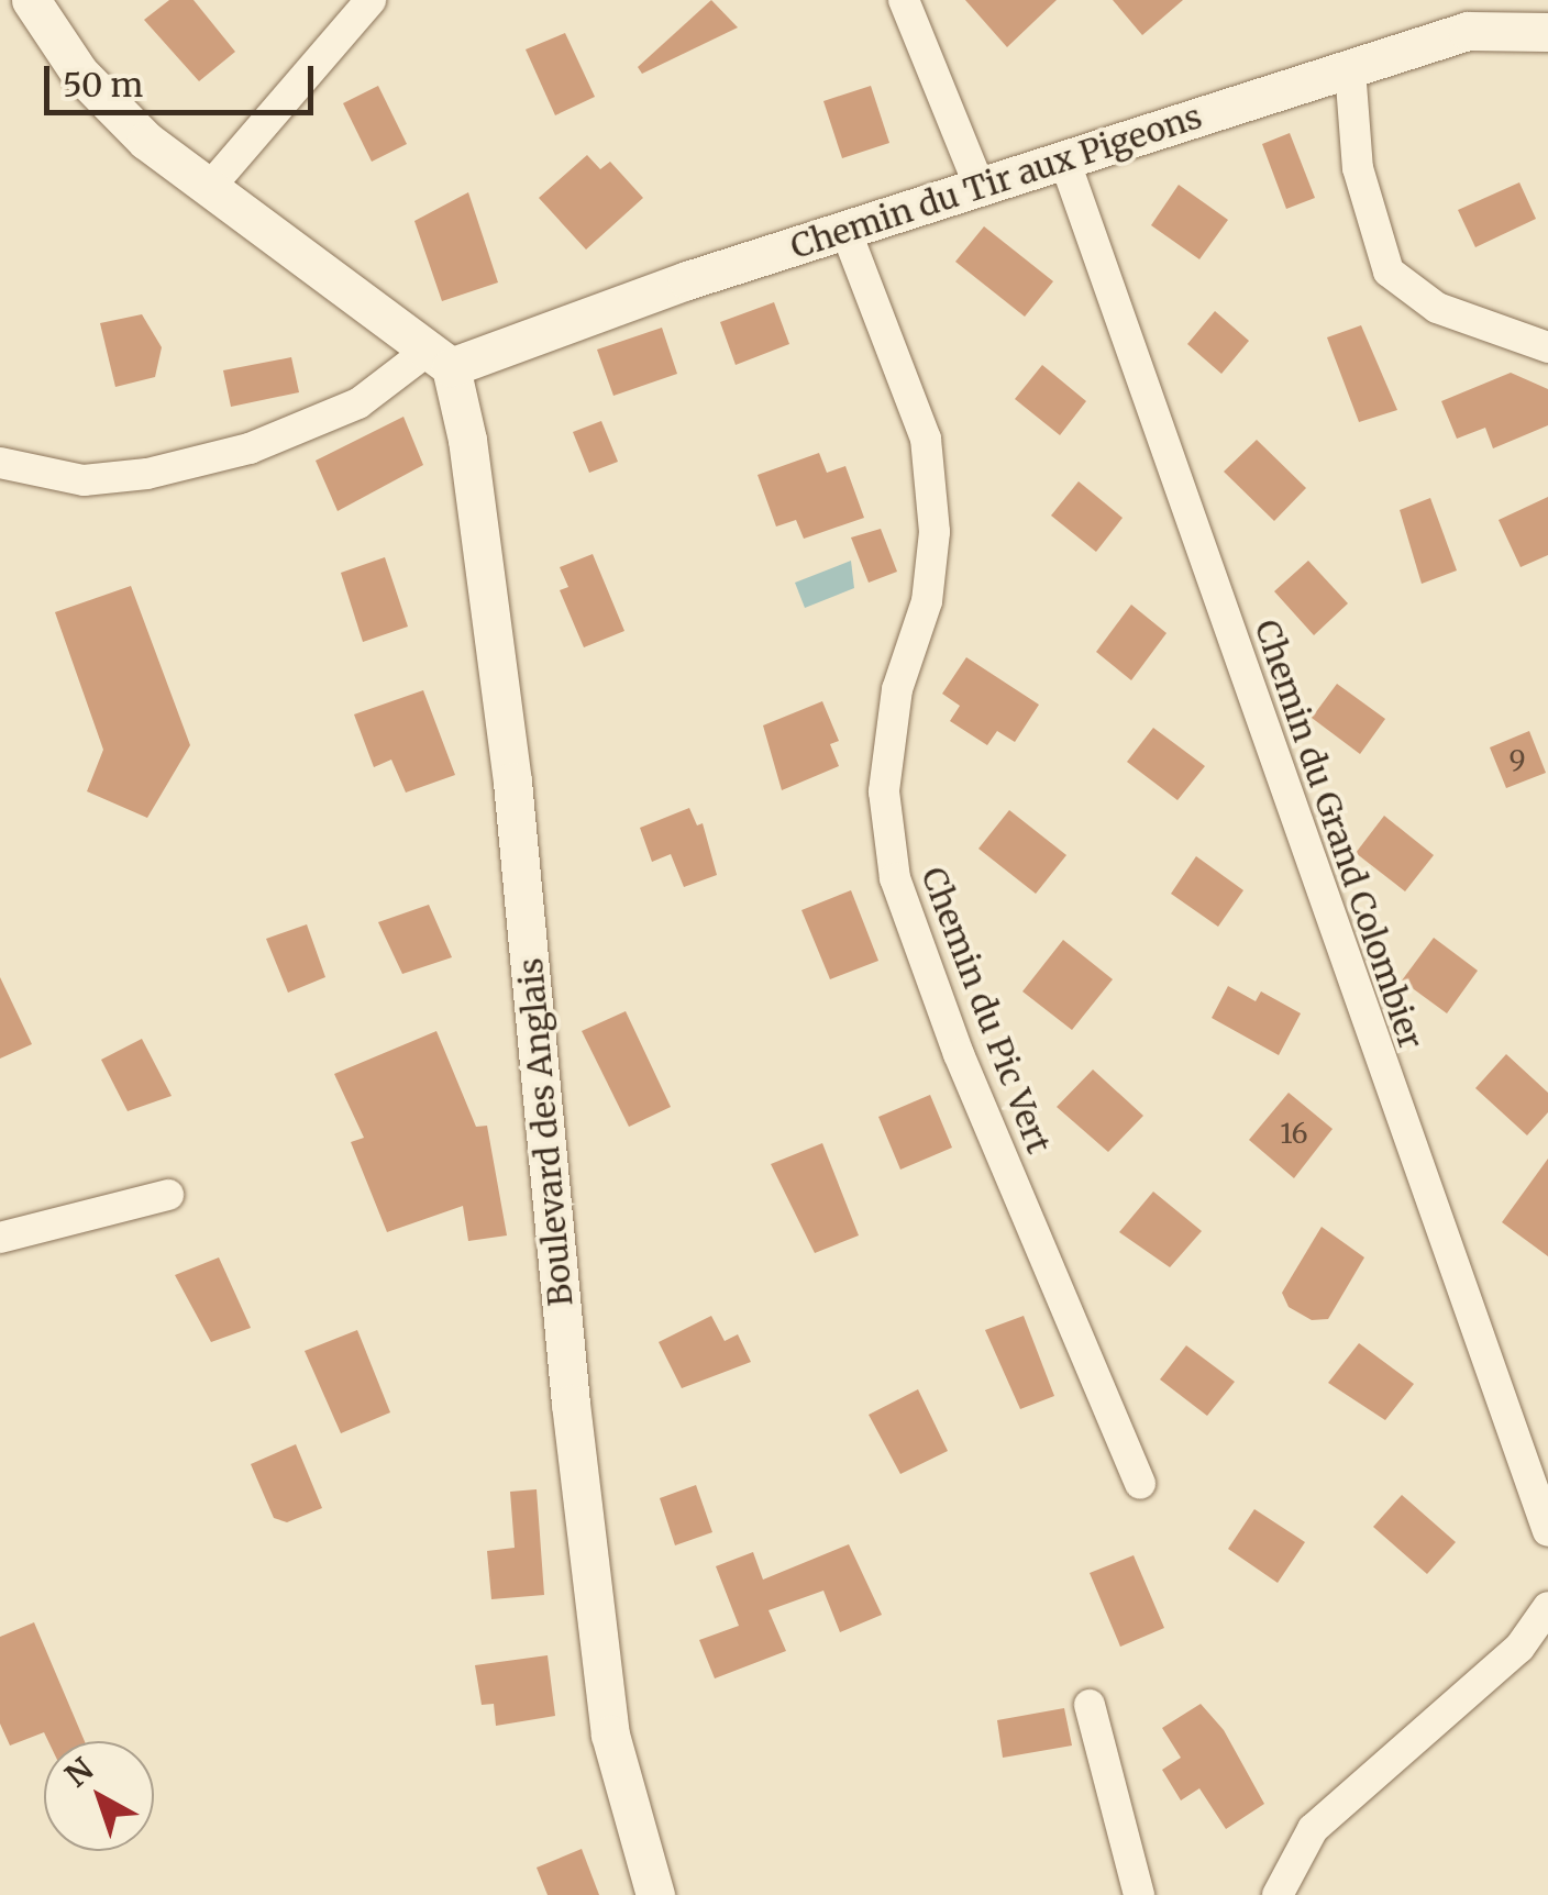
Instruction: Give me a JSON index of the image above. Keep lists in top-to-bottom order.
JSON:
{
  "streets": {
    "street": [
      "Chemin du Tir aux Pigeons",
      "Chemin du Grand Colombier",
      "Chemin du Pic Vert",
      "Boulevard des Anglais"
    ]
  },
  "crossings": [
    ["Chemin du Tir aux Pigeons", "Chemin du Grand Colombier"],
    ["Chemin du Tir aux Pigeons", "Chemin du Pic Vert"],
    ["Chemin du Tir aux Pigeons", "Boulevard des Anglais"]
  ],
  "house_numbers": ["9", "16"],
  "scale_bar": "50 m",
  "north": "top left"
}
